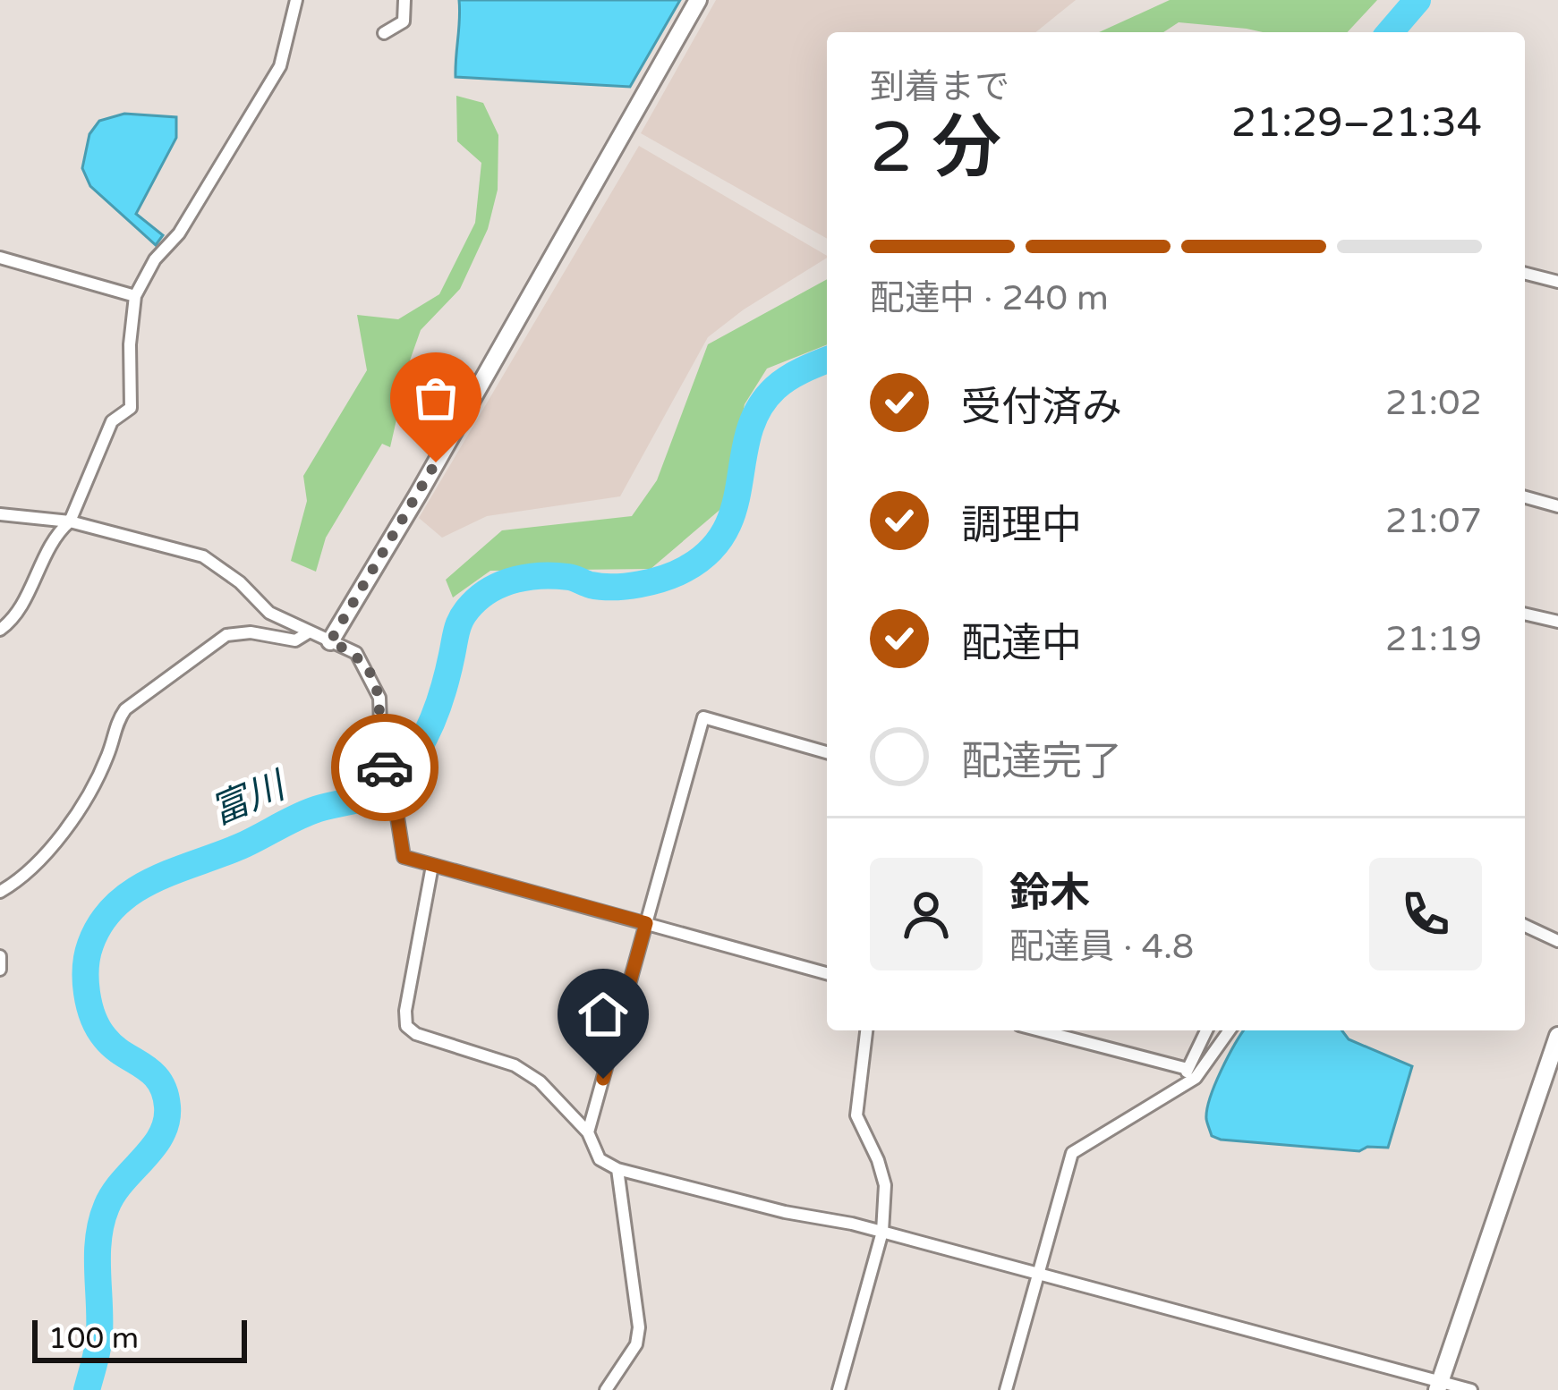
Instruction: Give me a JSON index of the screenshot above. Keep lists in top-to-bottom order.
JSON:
{
  "water": ["富川"],
  "scale_bar": "100 m",
  "page": {
    "heading": ["2 分", "到着まで", "21:29–21:34"],
    "panel": ["鈴木", "配達員 · 4.8"],
    "bar": "配達中 · 240 m",
    "list": [
      ["受付済み", "21:02"],
      ["調理中", "21:07"],
      ["配達中", "21:19"],
      "配達完了"
    ],
    "scale": "100 m"
  }
}
